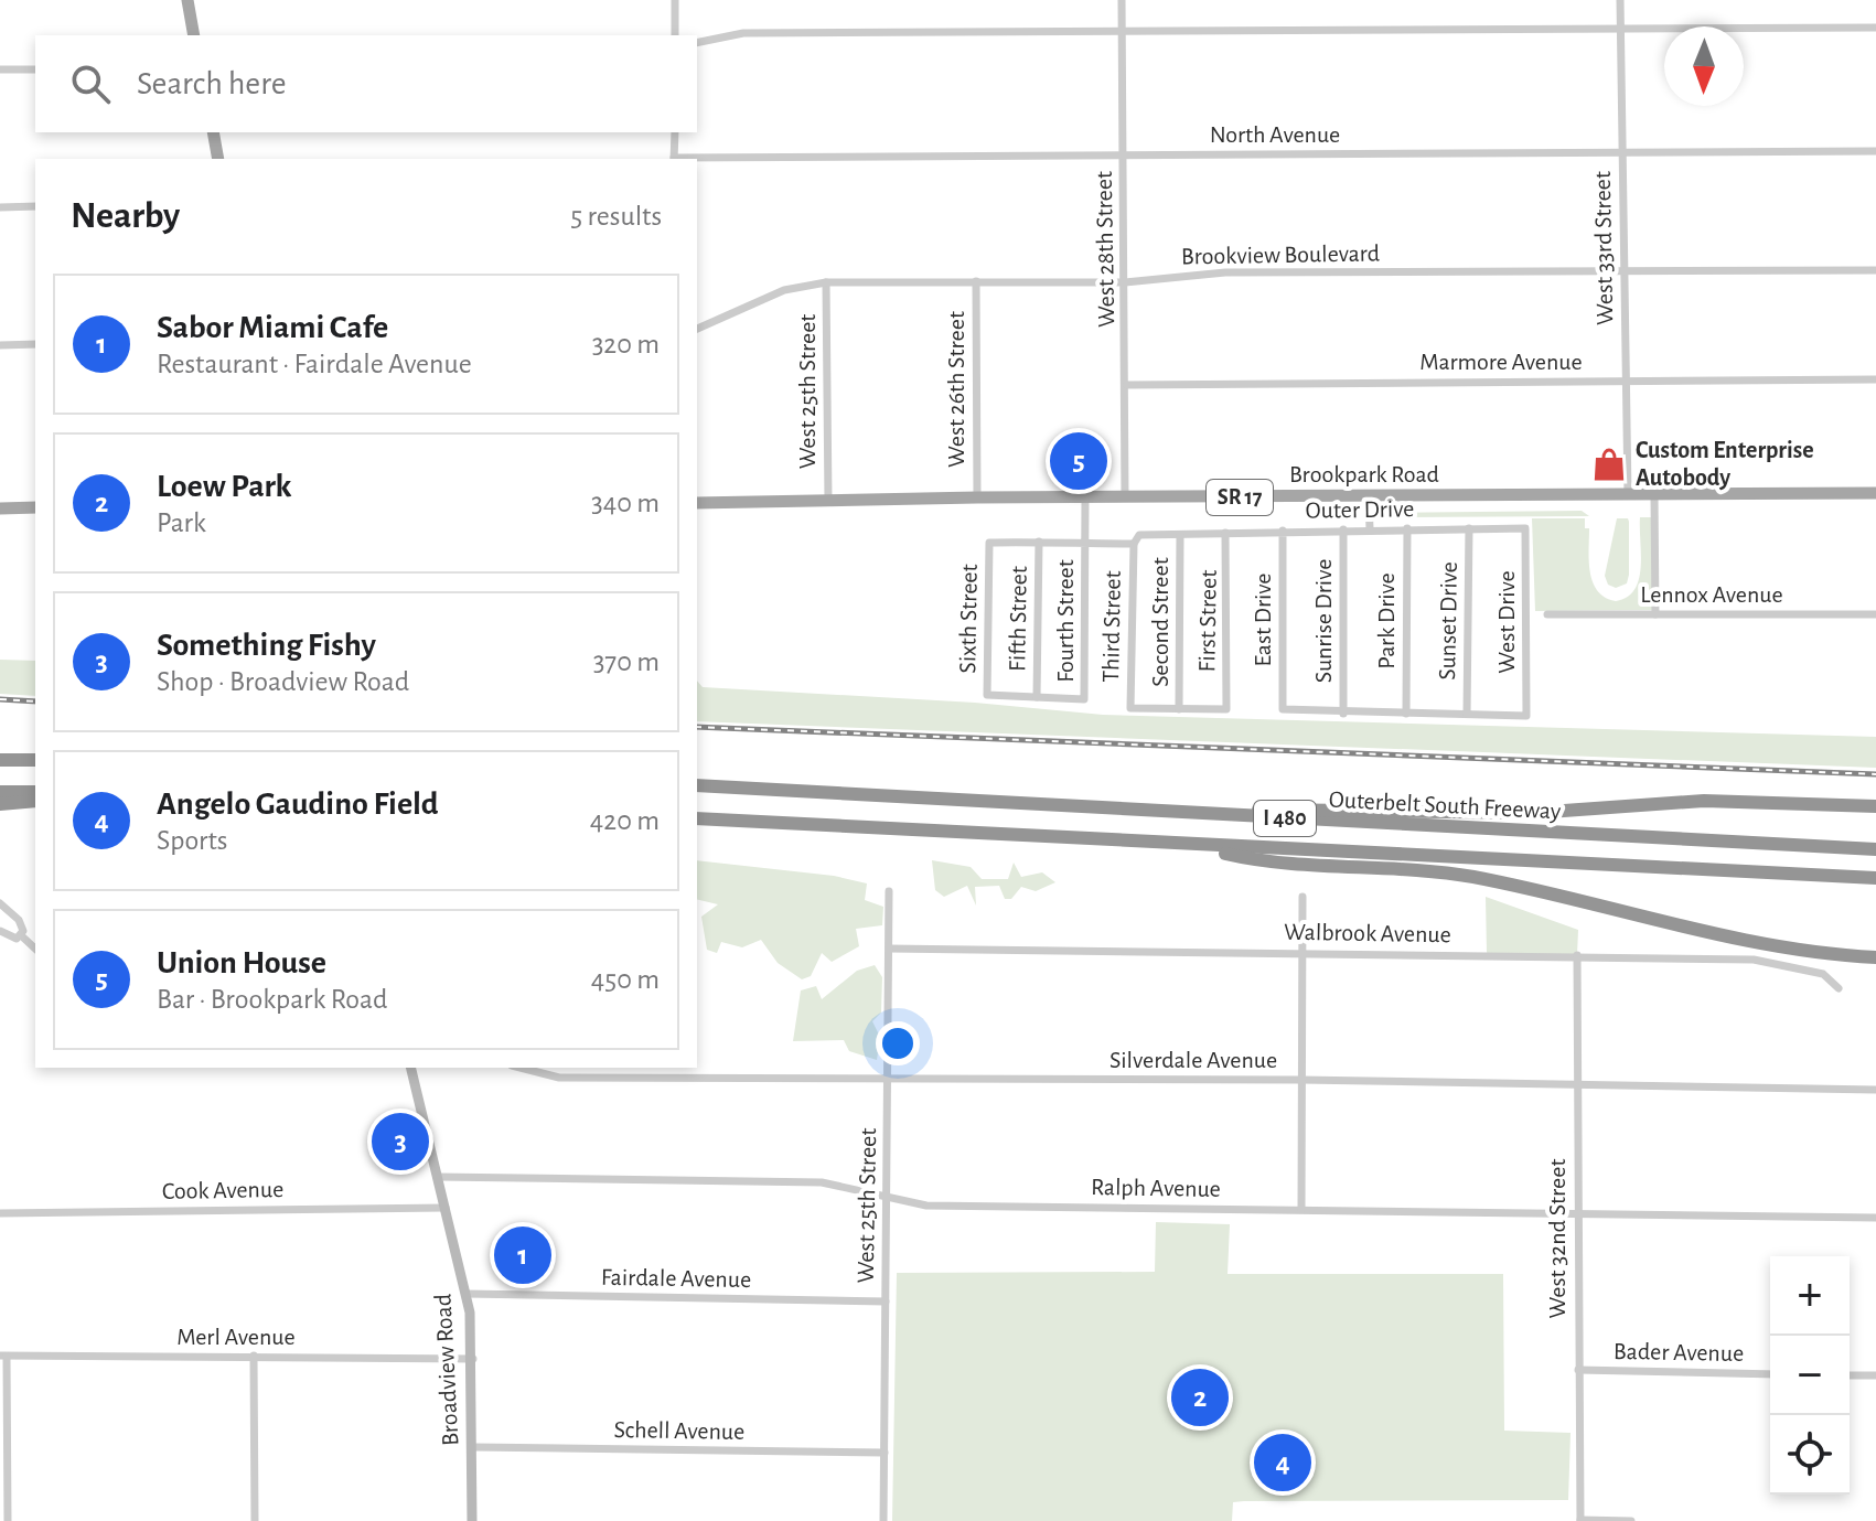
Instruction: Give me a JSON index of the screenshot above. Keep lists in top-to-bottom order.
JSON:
{
  "streets": {
    "highway": ["Outerbelt South Freeway", "I 480"],
    "main road": ["Brookpark Road", "SR 17", "Broadview Road"],
    "street": [
      "North Avenue",
      "West 33rd Street",
      "West 28th Street",
      "Brookview Boulevard",
      "Marmore Avenue",
      "West 26th Street",
      "West 25th Street",
      "Outer Drive",
      "Lennox Avenue",
      "Sixth Street",
      "Fifth Street",
      "East Drive",
      "Fourth Street",
      "First Street",
      "Sunrise Drive",
      "Park Drive",
      "Sunset Drive",
      "Second Street",
      "West Drive",
      "Third Street",
      "Walbrook Avenue",
      "Silverdale Avenue",
      "Ralph Avenue",
      "Cook Avenue",
      "West 32nd Street",
      "Fairdale Avenue",
      "Merl Avenue",
      "Bader Avenue",
      "Schell Avenue"
    ]
  },
  "crossings": [
    ["North Avenue", "West 33rd Street"],
    ["North Avenue", "West 28th Street"],
    ["West 33rd Street", "Brookview Boulevard"],
    ["West 33rd Street", "Marmore Avenue"],
    ["West 33rd Street", "Brookpark Road"],
    ["West 28th Street", "Brookview Boulevard"],
    ["West 28th Street", "Marmore Avenue"],
    ["West 28th Street", "Brookpark Road"],
    ["Brookview Boulevard", "West 26th Street"],
    ["Brookview Boulevard", "West 25th Street"],
    ["West 26th Street", "Brookpark Road"],
    ["West 25th Street", "Brookpark Road"],
    ["West 25th Street", "Walbrook Avenue"],
    ["West 25th Street", "Silverdale Avenue"],
    ["West 25th Street", "Ralph Avenue"],
    ["West 25th Street", "Fairdale Avenue"],
    ["West 25th Street", "Schell Avenue"],
    ["Brookpark Road", "Fourth Street"],
    ["Outer Drive", "Sixth Street"],
    ["Outer Drive", "Fifth Street"],
    ["Outer Drive", "East Drive"],
    ["Outer Drive", "Fourth Street"],
    ["Outer Drive", "First Street"],
    ["Outer Drive", "Sunrise Drive"],
    ["Outer Drive", "Park Drive"],
    ["Outer Drive", "Sunset Drive"],
    ["Outer Drive", "Second Street"],
    ["Outer Drive", "West Drive"],
    ["Outer Drive", "Third Street"],
    ["Sixth Street", "Fifth Street"],
    ["Sixth Street", "Fourth Street"],
    ["Fifth Street", "Fourth Street"],
    ["East Drive", "Sunrise Drive"],
    ["First Street", "Second Street"],
    ["First Street", "Third Street"],
    ["Sunset Drive", "West Drive"],
    ["Second Street", "Third Street"],
    ["Walbrook Avenue", "West 32nd Street"],
    ["Silverdale Avenue", "West 32nd Street"],
    ["Ralph Avenue", "West 32nd Street"],
    ["Ralph Avenue", "Broadview Road"],
    ["Cook Avenue", "Broadview Road"],
    ["West 32nd Street", "Bader Avenue"],
    ["Fairdale Avenue", "Broadview Road"],
    ["Merl Avenue", "Broadview Road"],
    ["Broadview Road", "Schell Avenue"]
  ],
  "places": {
    "shop": ["Custom Enterprise Autobody"]
  },
  "north": "bottom",
  "page": {
    "search": "Search here",
    "heading": ["Nearby", "5 results"],
    "list": [
      {
        "mark": "1",
        "name": "Sabor Miami Cafe",
        "note": "Restaurant · Fairdale Avenue",
        "value": "320 m"
      },
      {
        "mark": "2",
        "name": "Loew Park",
        "note": "Park",
        "value": "340 m"
      },
      {
        "mark": "3",
        "name": "Something Fishy",
        "note": "Shop · Broadview Road",
        "value": "370 m"
      },
      {
        "mark": "4",
        "name": "Angelo Gaudino Field",
        "note": "Sports",
        "value": "420 m"
      },
      {
        "mark": "5",
        "name": "Union House",
        "note": "Bar · Brookpark Road",
        "value": "450 m"
      }
    ],
    "pins": [
      "5",
      "3",
      "1",
      "2",
      "4"
    ],
    "map_buttons": ["+", "−"]
  }
}
